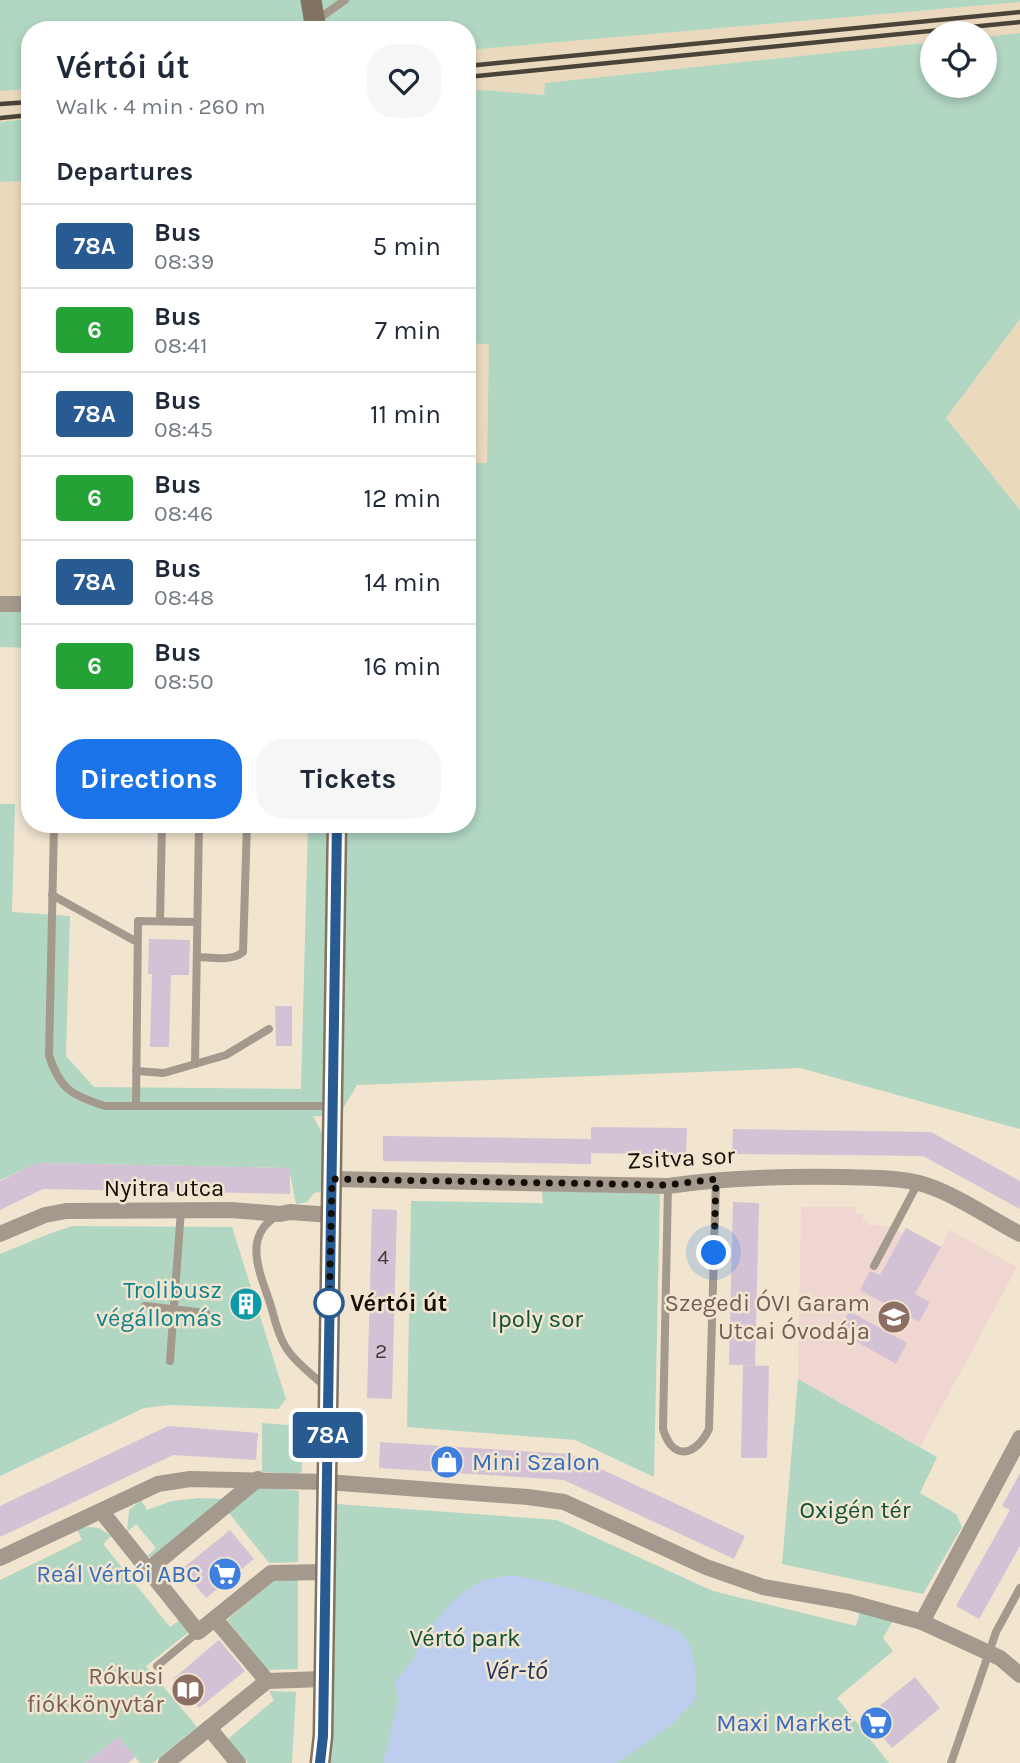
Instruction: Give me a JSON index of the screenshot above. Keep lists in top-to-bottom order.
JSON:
{
  "streets": {
    "street": ["Zsitva sor", "Nyitra utca"]
  },
  "water": ["Vér-tó"],
  "parks": ["Ipoly sor", "Oxigén tér", "Vértó park"],
  "places": {
    "other": ["Vértói út"],
    "building": ["Trolibusz végállomás"],
    "school or university": ["Szegedi ÓVI Garam Utcai Óvodája"],
    "shop": ["Mini Szalon"],
    "supermarket": ["Reál Vértói ABC", "Maxi Market"],
    "library": ["Rókusi fiókkönyvtár"]
  },
  "lines": ["bus line 78A"],
  "house_numbers": ["4", "2"],
  "page": {
    "on_map": "78A",
    "heading": [
      ["Vértói út", "Walk · 4 min · 260 m"],
      "Departures"
    ],
    "list": [
      {
        "mark": "78A",
        "name": "Bus",
        "note": "08:39",
        "value": "5 min"
      },
      {
        "mark": "6",
        "name": "Bus",
        "note": "08:41",
        "value": "7 min"
      },
      {
        "mark": "78A",
        "name": "Bus",
        "note": "08:45",
        "value": "11 min"
      },
      {
        "mark": "6",
        "name": "Bus",
        "note": "08:46",
        "value": "12 min"
      },
      {
        "mark": "78A",
        "name": "Bus",
        "note": "08:48",
        "value": "14 min"
      },
      {
        "mark": "6",
        "name": "Bus",
        "note": "08:50",
        "value": "16 min"
      }
    ],
    "buttons": ["Directions", "Tickets"]
  }
}
